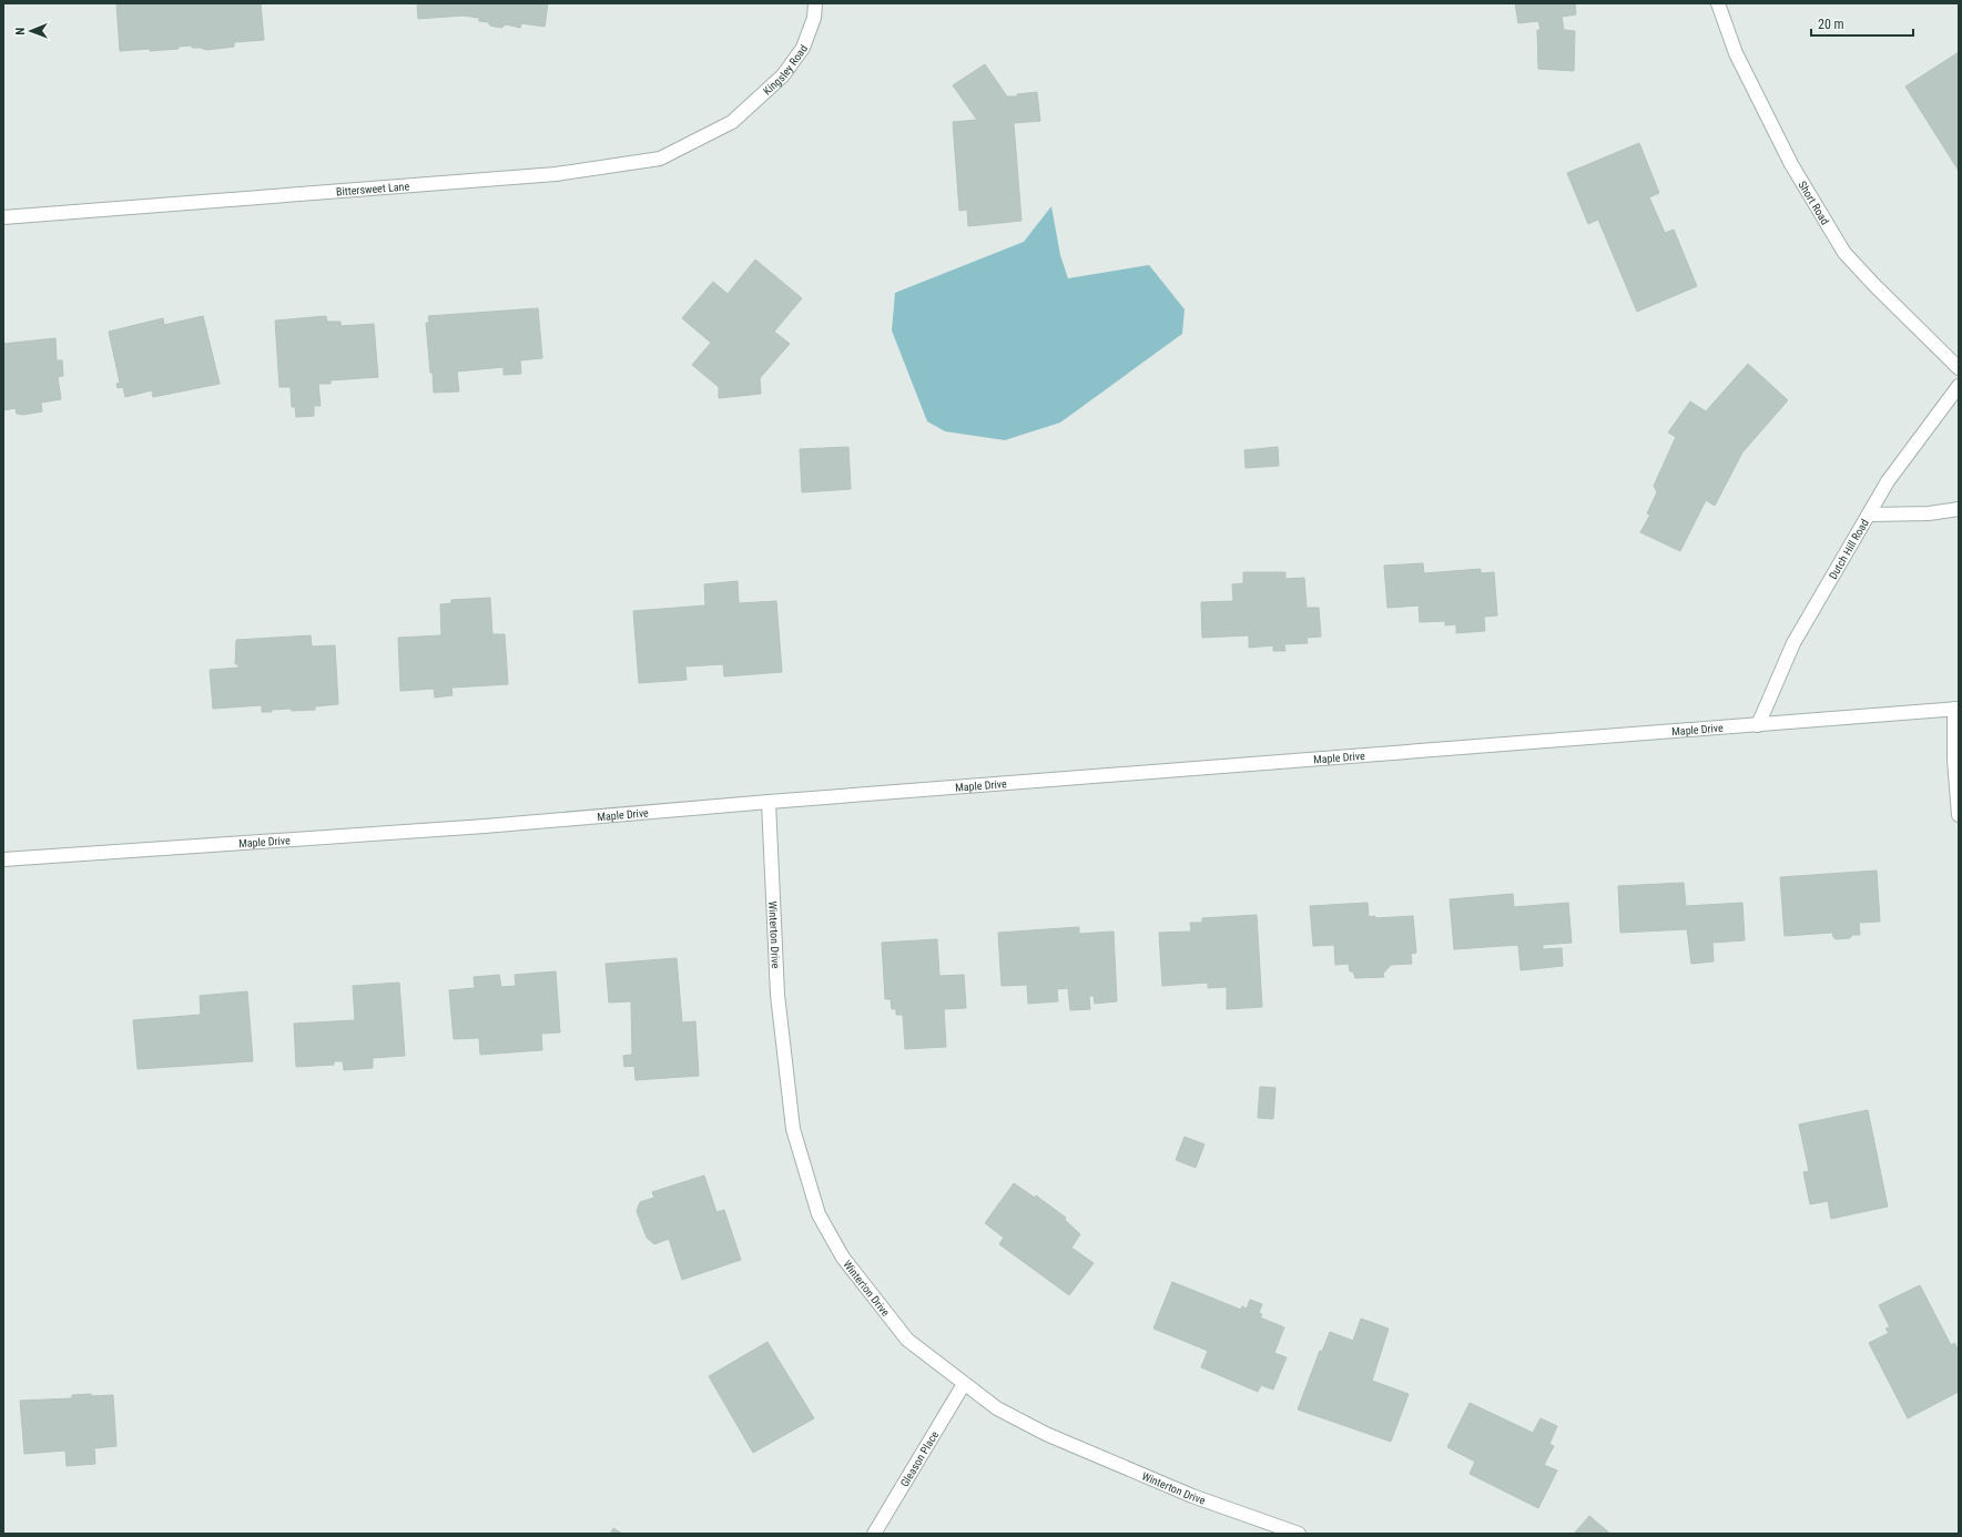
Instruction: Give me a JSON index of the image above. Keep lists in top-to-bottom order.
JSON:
{
  "streets": {
    "street": [
      "Kingsley Road",
      "Bittersweet Lane",
      "Short Road",
      "Dutch Hill Road",
      "Maple Drive",
      "Winterton Drive",
      "Gleason Place"
    ]
  },
  "crossings": [
    ["Kingsley Road", "Bittersweet Lane"],
    ["Dutch Hill Road", "Maple Drive"],
    ["Maple Drive", "Winterton Drive"],
    ["Winterton Drive", "Gleason Place"]
  ],
  "scale_bar": "20 m",
  "north": "left"
}
